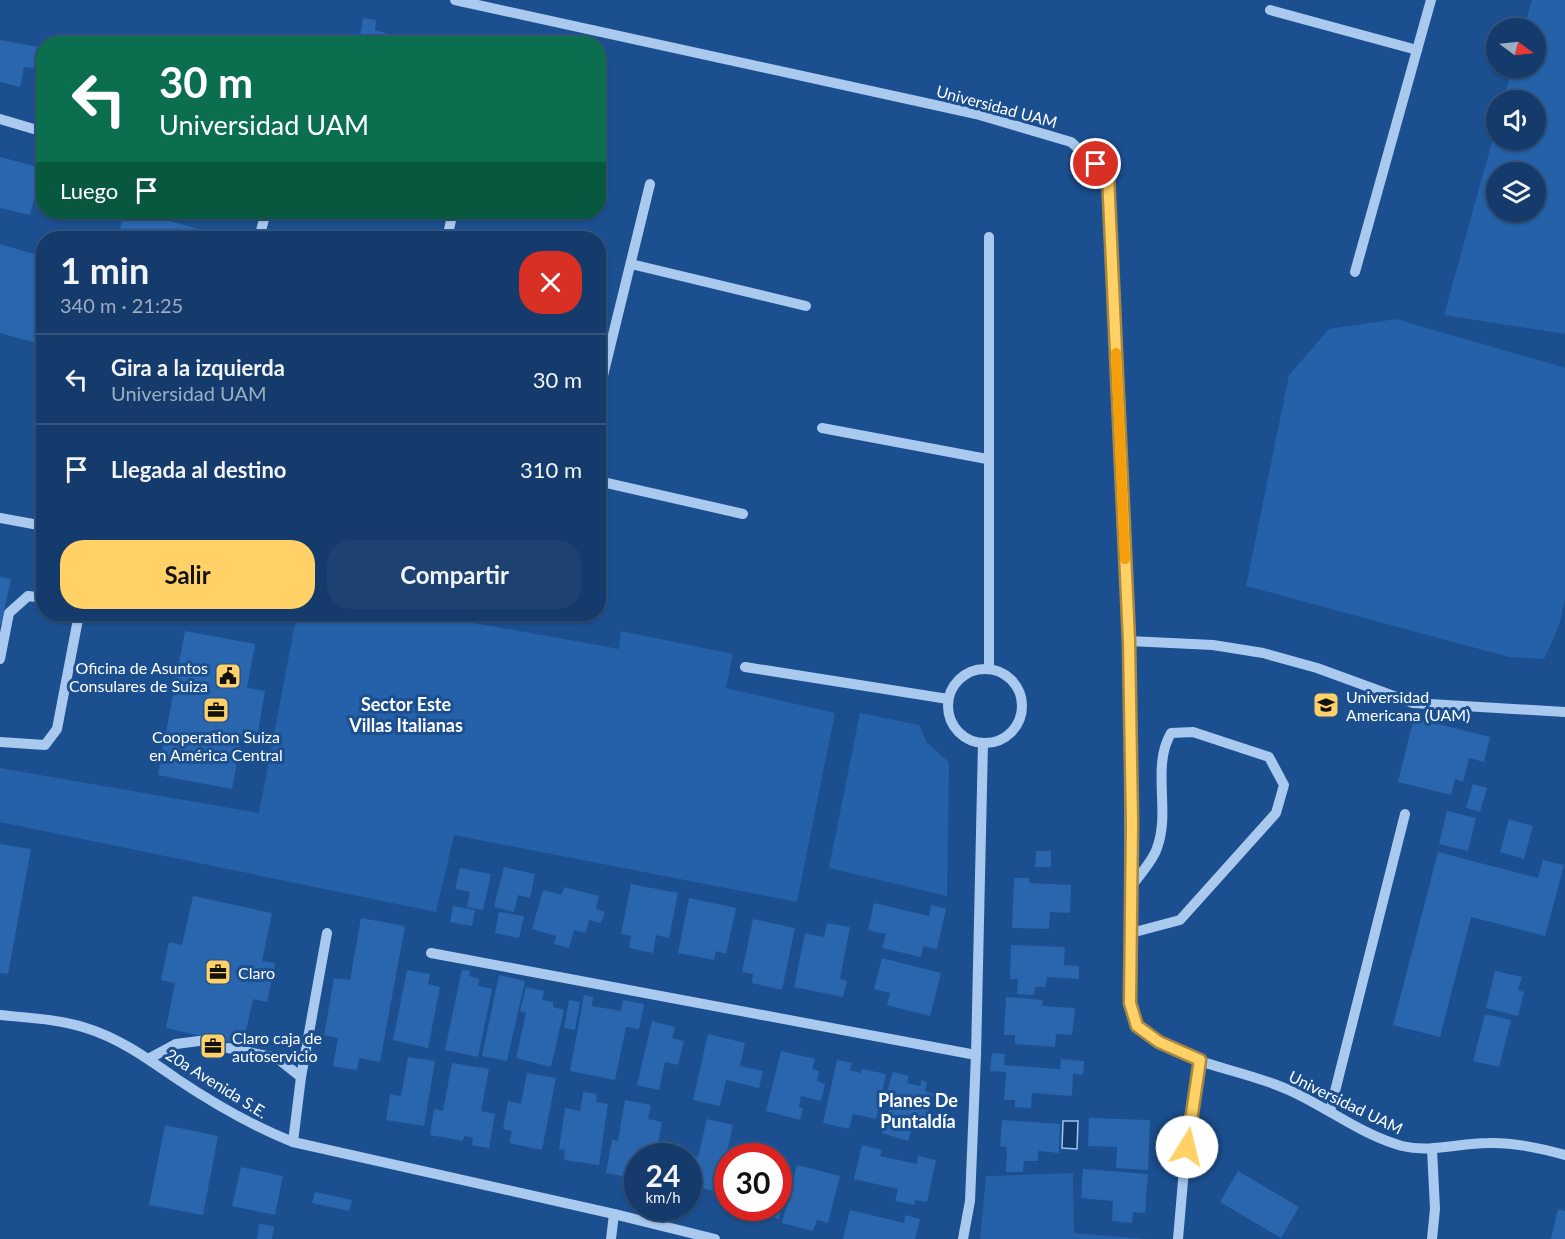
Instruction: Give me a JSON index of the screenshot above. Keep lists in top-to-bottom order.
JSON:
{
  "streets": {
    "street": ["Universidad UAM", "20a Avenida S.E."]
  },
  "districts": ["Sector Este Villas Italianas", "Planes De Puntaldía"],
  "places": {
    "public building": ["Oficina de Asuntos Consulares de Suiza"],
    "school or university": ["Universidad Americana (UAM)"],
    "office": ["Cooperation Suiza en América Central", "Claro", "Claro caja de autoservicio"]
  },
  "north": "right",
  "page": {
    "turn": ["30 m", "Universidad UAM"],
    "then": "Luego",
    "heading": ["1 min", "340 m · 21:25"],
    "list": [
      {
        "name": "Gira a la izquierda",
        "note": "Universidad UAM",
        "value": "30 m"
      },
      {
        "name": "Llegada al destino",
        "value": "310 m"
      }
    ],
    "buttons": ["Salir", "Compartir"],
    "speed": "24 km/h",
    "limit": "30"
  }
}
